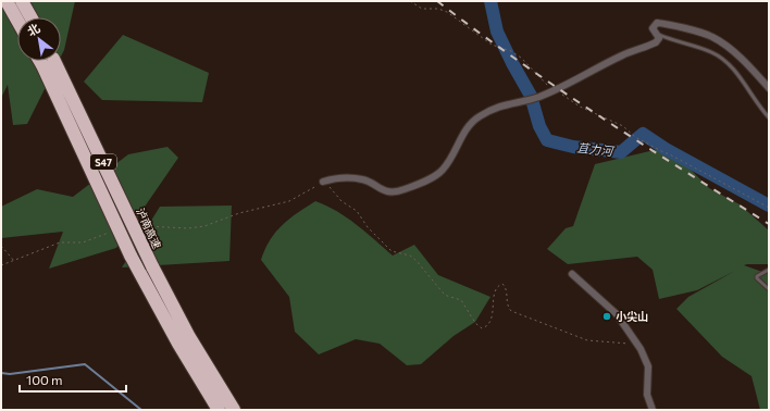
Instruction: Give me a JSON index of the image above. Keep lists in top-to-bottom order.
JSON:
{
  "streets": {
    "highway": ["S47", "泸南高速"]
  },
  "water": ["苴力河"],
  "places": ["小尖山"],
  "scale_bar": "100 m",
  "north": "top left"
}
